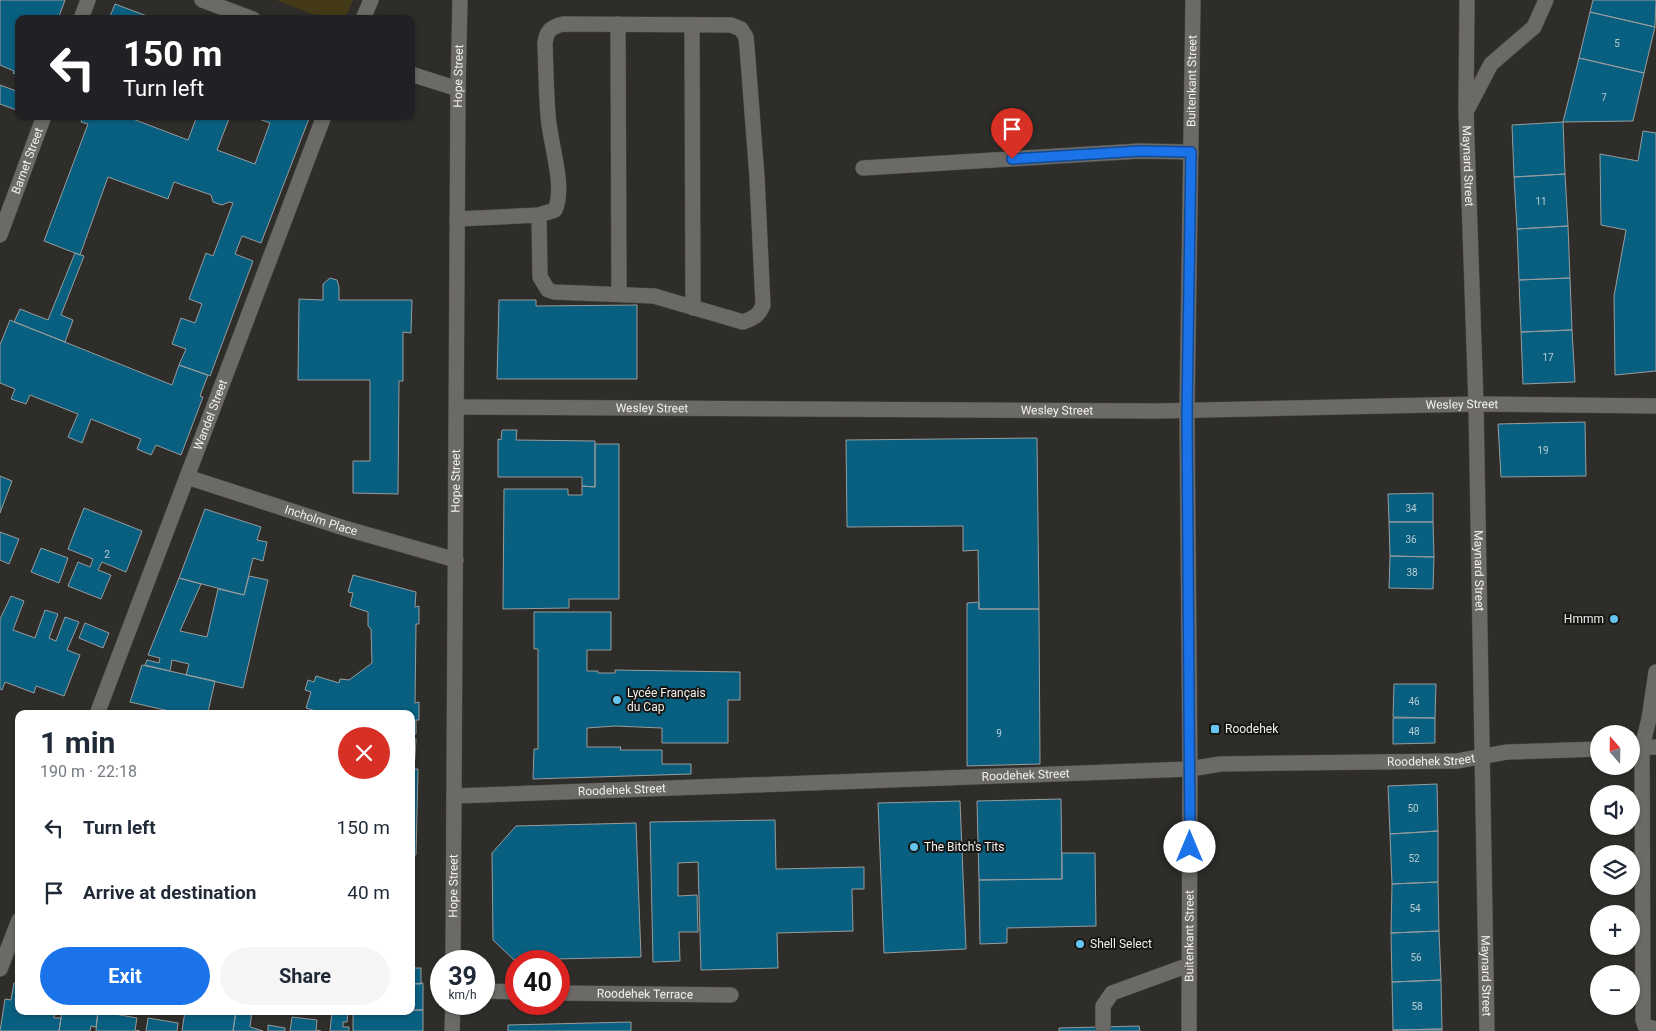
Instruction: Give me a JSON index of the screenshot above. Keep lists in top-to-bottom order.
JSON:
{
  "streets": {
    "street": [
      "Hope Street",
      "Buitenkant Street",
      "Barnet Street",
      "Maynard Street",
      "Wesley Street",
      "Wandel Street",
      "Incholm Place",
      "Roodehek Street",
      "Roodehek Terrace"
    ]
  },
  "crossings": [
    ["Hope Street", "Wesley Street"],
    ["Hope Street", "Incholm Place"],
    ["Hope Street", "Roodehek Street"],
    ["Buitenkant Street", "Wesley Street"],
    ["Buitenkant Street", "Roodehek Street"],
    ["Maynard Street", "Wesley Street"],
    ["Maynard Street", "Roodehek Street"],
    ["Wandel Street", "Incholm Place"]
  ],
  "places": {
    "other": [
      "Hmmm",
      "Lycée Français du Cap",
      "The Bitch's Tits",
      "Shell Select"
    ],
    "transit": ["Roodehek"]
  },
  "house_numbers": [
    "5",
    "7",
    "11",
    "17",
    "19",
    "34",
    "36",
    "2",
    "38",
    "46",
    "48",
    "9",
    "50",
    "52",
    "54",
    "56",
    "58"
  ],
  "north": "top",
  "page": {
    "turn": ["150 m", "Turn left"],
    "heading": ["1 min", "190 m · 22:18"],
    "map_buttons": ["+", "−"],
    "list": [
      {
        "name": "Turn left",
        "value": "150 m"
      },
      {
        "name": "Arrive at destination",
        "value": "40 m"
      }
    ],
    "buttons": ["Exit", "Share"],
    "speed": "39 km/h",
    "limit": "40"
  }
}
